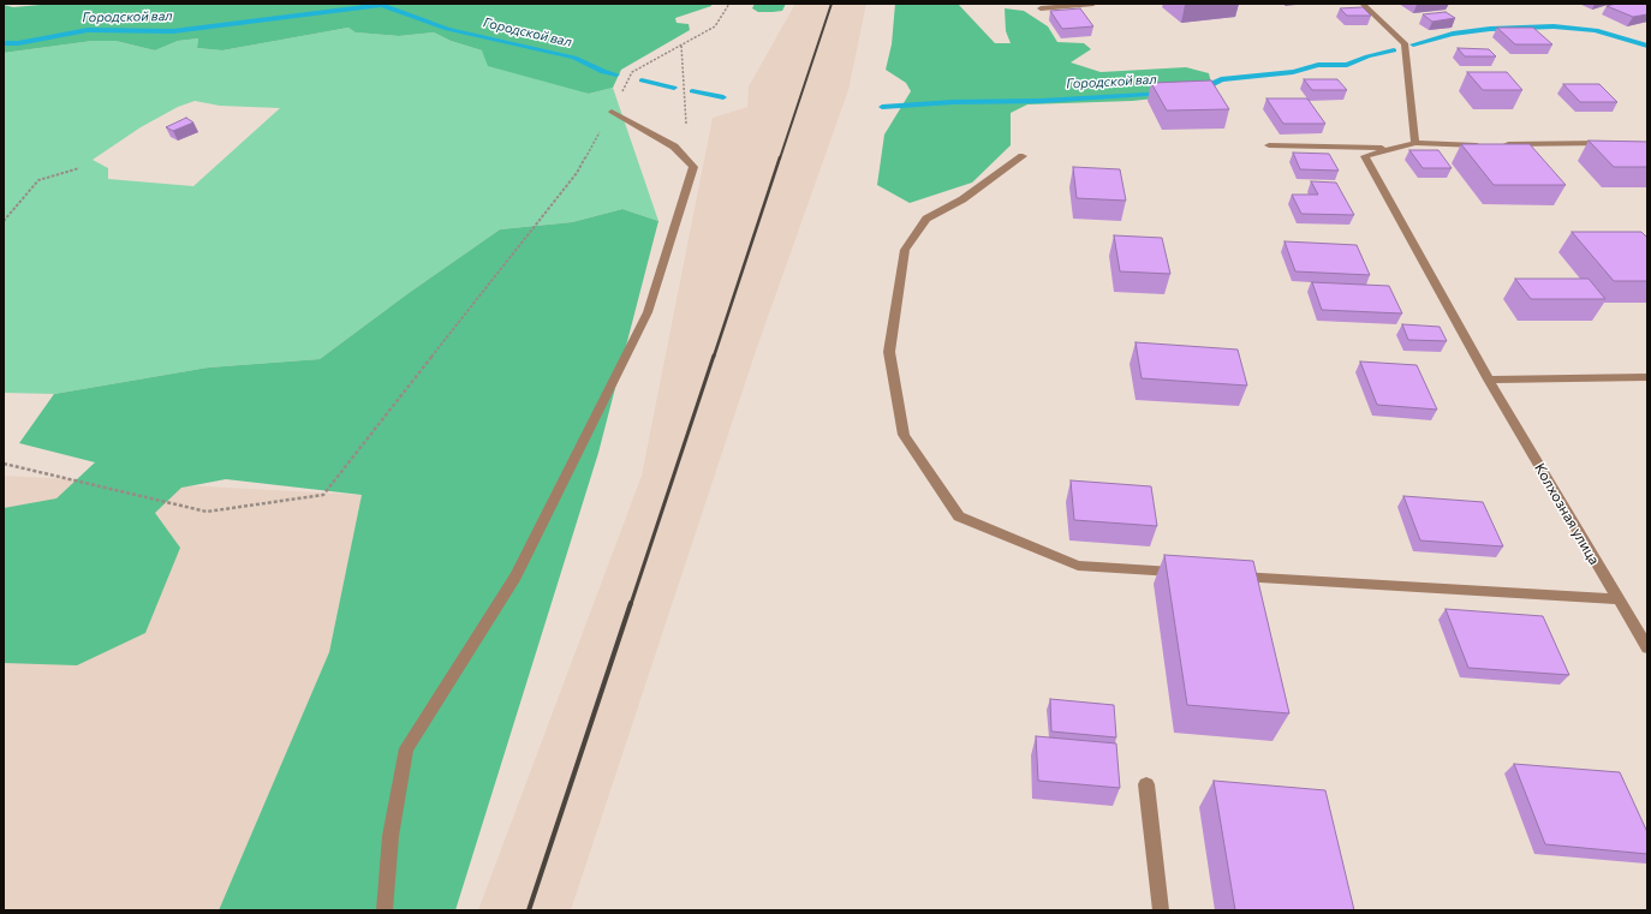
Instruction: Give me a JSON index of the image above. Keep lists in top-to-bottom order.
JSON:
{
  "streets": {
    "street": ["Колхозная улица"]
  },
  "water": ["Городской вал"]
}
